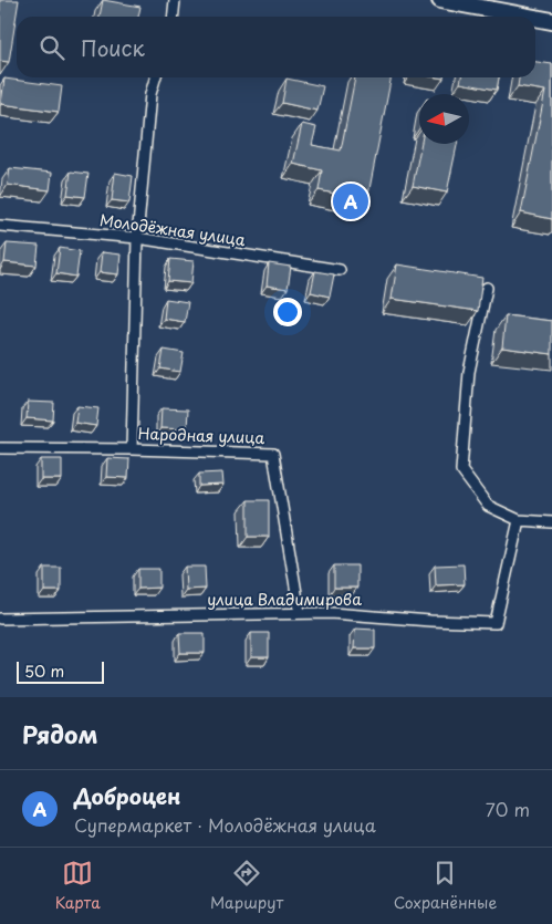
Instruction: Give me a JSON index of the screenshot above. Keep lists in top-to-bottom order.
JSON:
{
  "streets": {
    "street": ["Молодёжная улица", "Народная улица", "улица Владимирова"]
  },
  "crossings": [
    ["Народная улица", "улица Владимирова"]
  ],
  "scale_bar": "50 m",
  "north": "left",
  "page": {
    "search": "Поиск",
    "pins": "A",
    "scale": "50 m",
    "heading": "Рядом",
    "list": [
      {
        "mark": "A",
        "name": "Доброцен",
        "note": "Супермаркет · Молодёжная улица",
        "value": "70 m"
      }
    ],
    "nav": ["Карта", "Маршрут", "Сохранённые"]
  }
}
